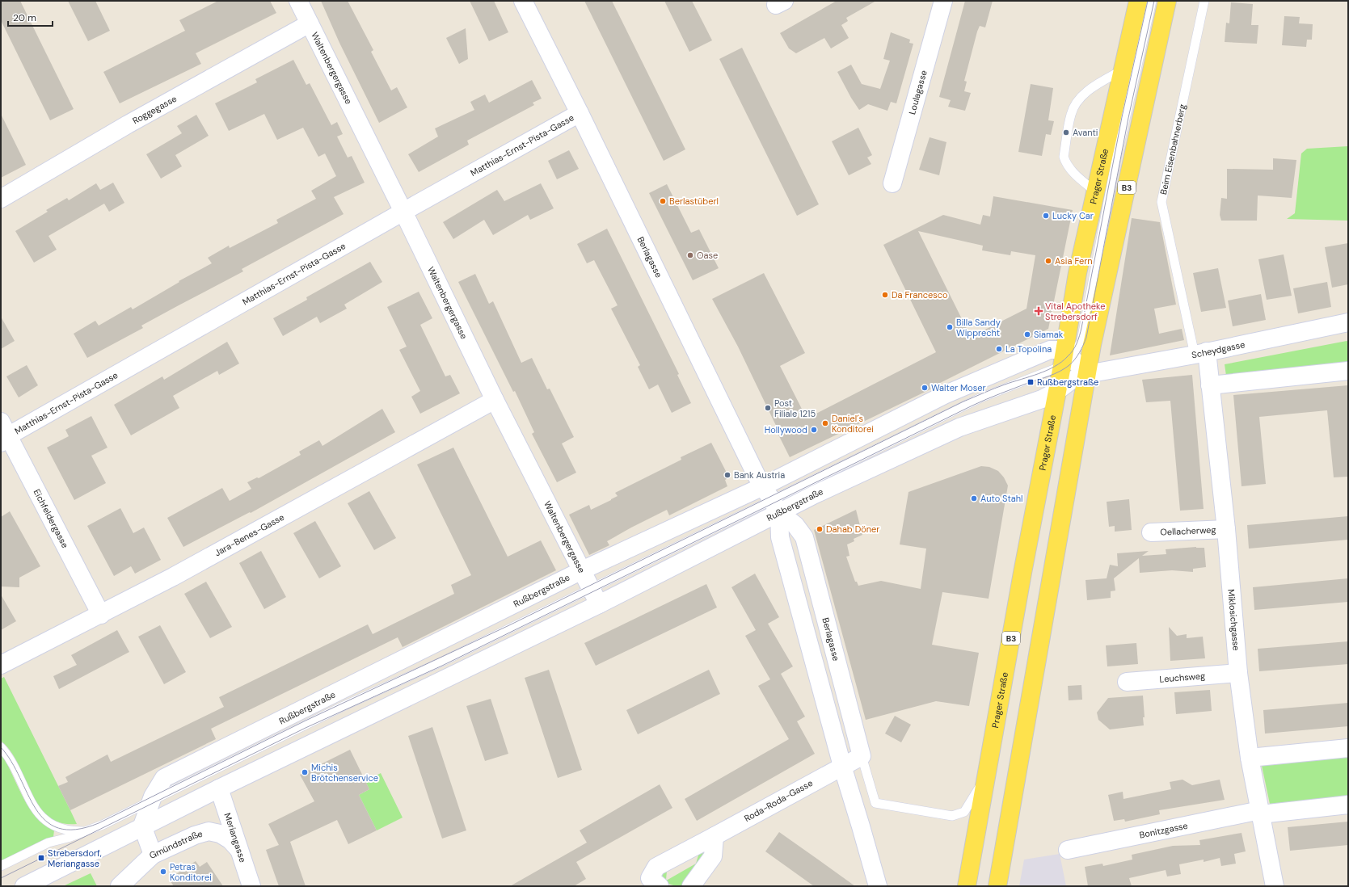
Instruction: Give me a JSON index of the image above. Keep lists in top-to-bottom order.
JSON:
{
  "streets": {
    "main road": ["Prager Straße", "B3"],
    "street": [
      "Waltenbergergasse",
      "Loulagasse",
      "Roggegasse",
      "Matthias-Ernst-Pista-Gasse",
      "Berlagasse",
      "Scheydgasse",
      "Rußbergstraße",
      "Eichfeldergasse",
      "Oellacherweg",
      "Jara-Benes-Gasse",
      "Miklosichgasse",
      "Leuchsweg",
      "Roda-Roda-Gasse",
      "Bonitzgasse",
      "Meriangasse",
      "Gmündstraße"
    ],
    "lane": ["Beim Eisenbahnerberg"]
  },
  "crossings": [
    ["Waltenbergergasse", "Roggegasse"],
    ["Waltenbergergasse", "Matthias-Ernst-Pista-Gasse"],
    ["Waltenbergergasse", "Rußbergstraße"],
    ["Waltenbergergasse", "Jara-Benes-Gasse"],
    ["Matthias-Ernst-Pista-Gasse", "Berlagasse"],
    ["Matthias-Ernst-Pista-Gasse", "Eichfeldergasse"],
    ["Beim Eisenbahnerberg", "Scheydgasse"],
    ["Beim Eisenbahnerberg", "Miklosichgasse"],
    ["Prager Straße", "Rußbergstraße"],
    ["B3", "Scheydgasse"],
    ["B3", "Rußbergstraße"],
    ["Berlagasse", "Rußbergstraße"],
    ["Berlagasse", "Roda-Roda-Gasse"],
    ["Scheydgasse", "Rußbergstraße"],
    ["Scheydgasse", "Miklosichgasse"],
    ["Rußbergstraße", "Meriangasse"],
    ["Eichfeldergasse", "Jara-Benes-Gasse"],
    ["Oellacherweg", "Miklosichgasse"],
    ["Miklosichgasse", "Leuchsweg"],
    ["Miklosichgasse", "Bonitzgasse"],
    ["Meriangasse", "Gmündstraße"]
  ],
  "places": {
    "other": [
      "Avanti",
      "Berlastüberl",
      "Lucky Car",
      "Oase",
      "Asia Fern",
      "Da Francesco",
      "Billa Sandy Wipprecht",
      "Siamak",
      "La Topolina",
      "Walter Moser",
      "Post Filiale 1215",
      "Daniel´s Konditorei",
      "Hollywood",
      "Bank Austria",
      "Auto Stahl",
      "Dahab Döner",
      "Michis Brötchenservice",
      "Petras Konditorei"
    ],
    "health": ["Vital Apotheke Strebersdorf"],
    "transit": ["Rußbergstraße", "Strebersdorf, Meriangasse"]
  },
  "scale_bar": "20 m"
}
